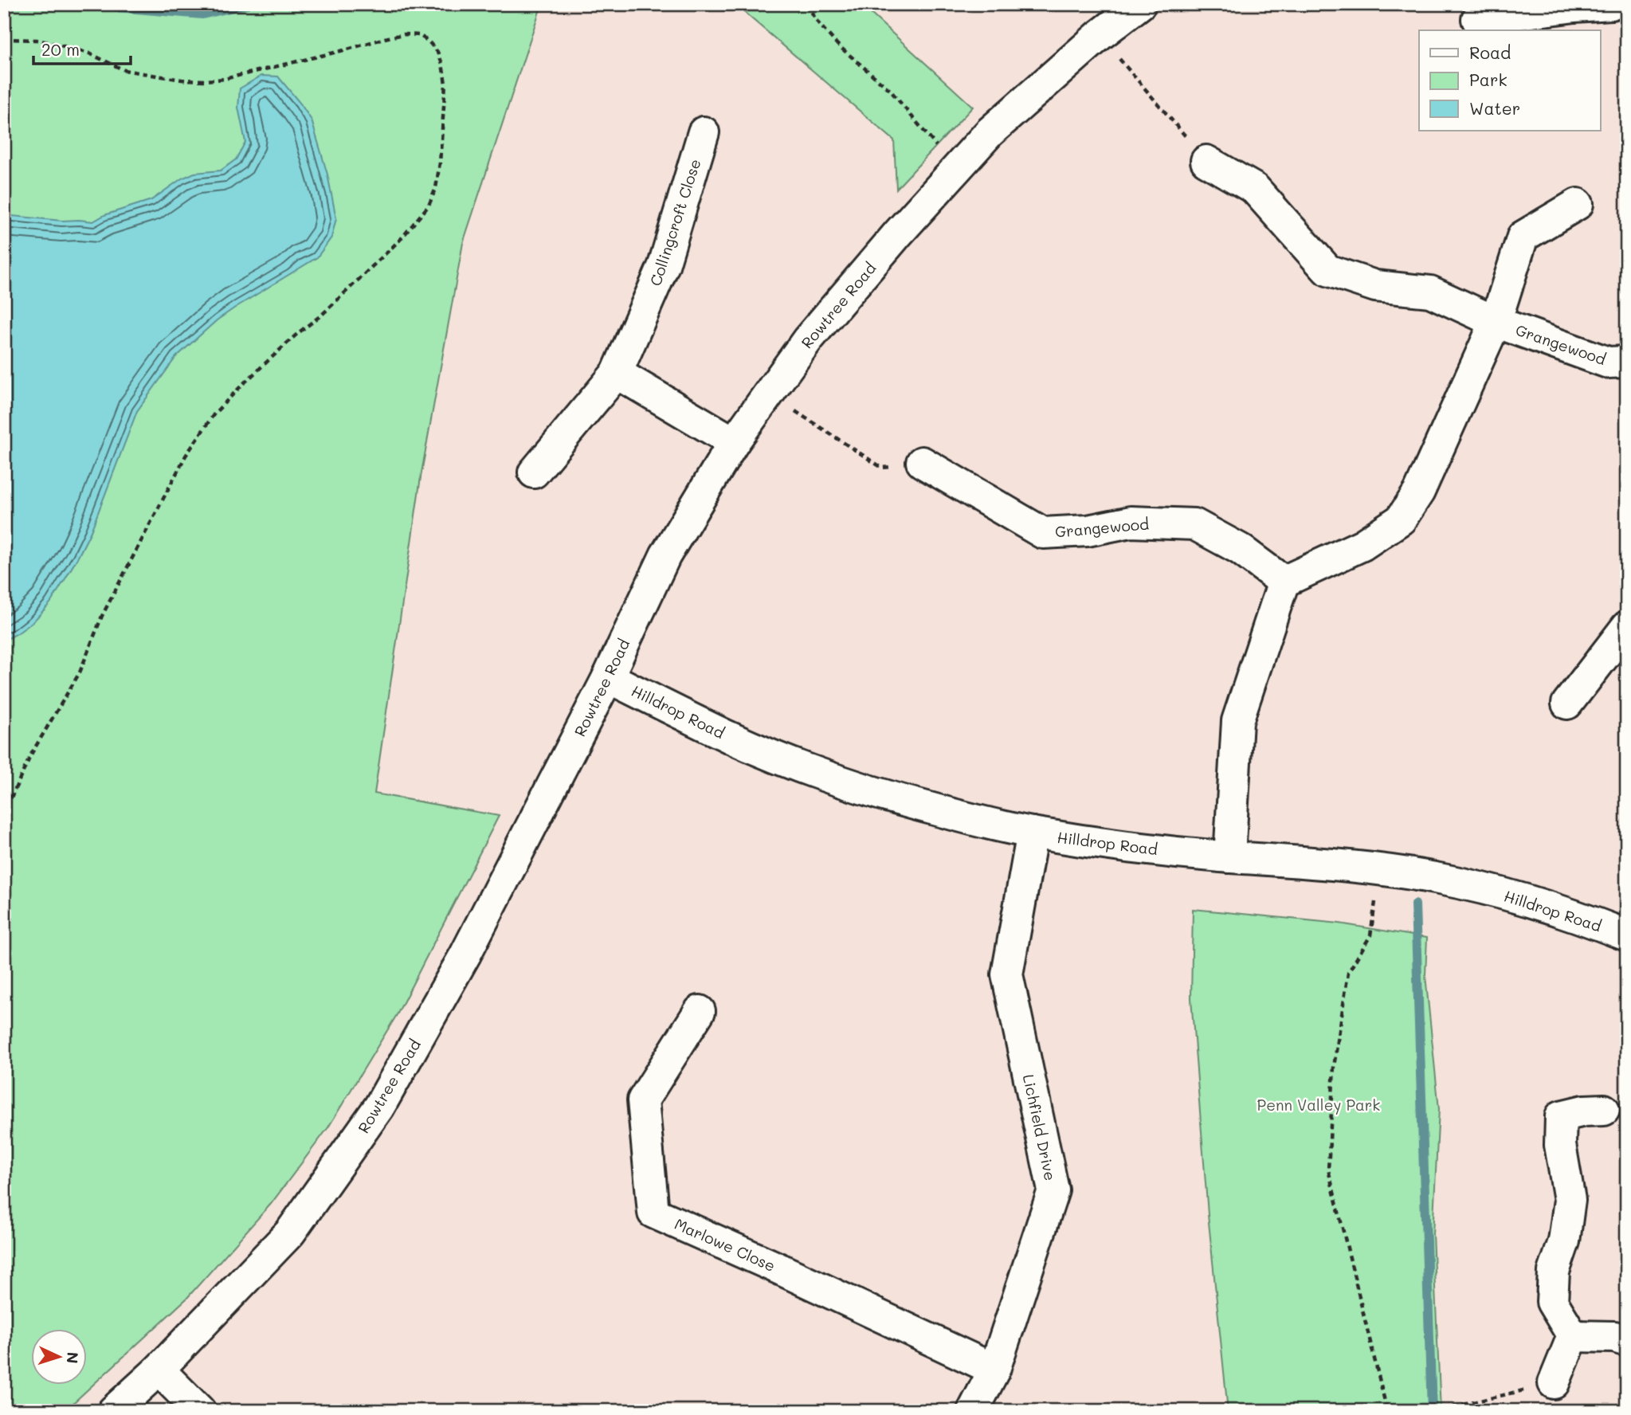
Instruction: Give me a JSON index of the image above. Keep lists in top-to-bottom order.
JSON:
{
  "streets": {
    "street": [
      "Collingcroft Close",
      "Rowtree Road",
      "Grangewood",
      "Hilldrop Road",
      "Lichfield Drive",
      "Marlowe Close"
    ]
  },
  "crossings": [
    ["Rowtree Road", "Hilldrop Road"],
    ["Hilldrop Road", "Lichfield Drive"],
    ["Lichfield Drive", "Marlowe Close"]
  ],
  "parks": ["Penn Valley Park"],
  "legend": ["Road", "Park", "Water"],
  "scale_bar": "20 m",
  "north": "right"
}
